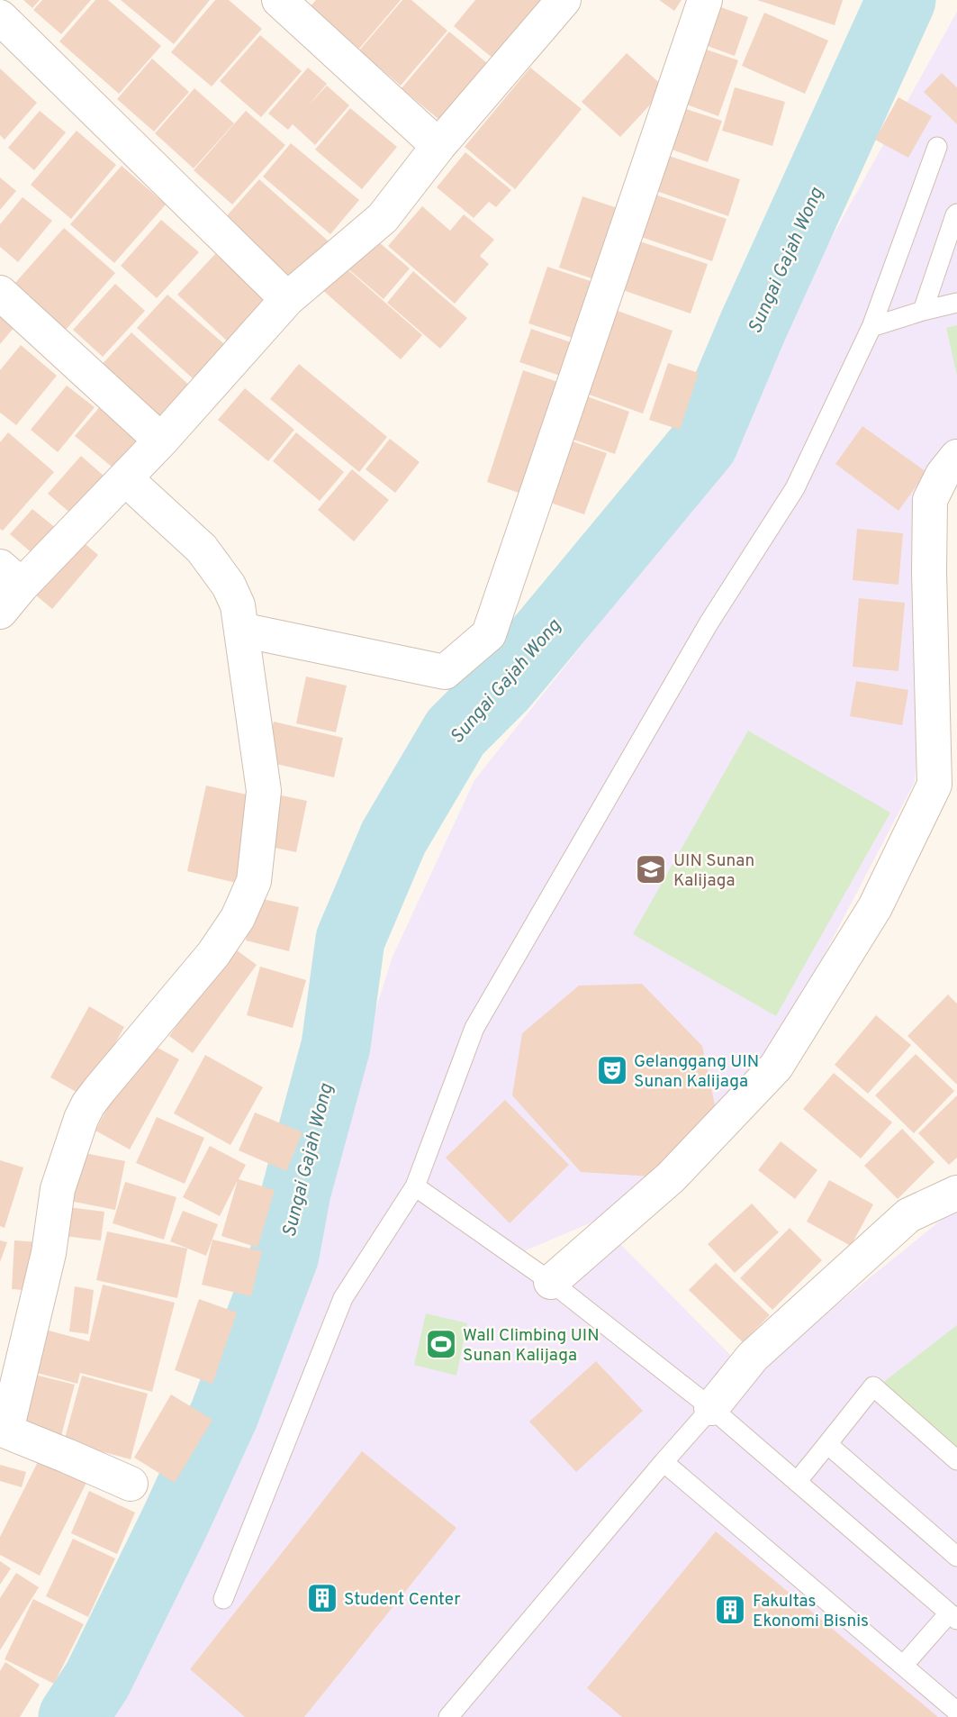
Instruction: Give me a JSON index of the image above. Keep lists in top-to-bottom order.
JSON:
{
  "water": ["Sungai Gajah Wong"],
  "places": {
    "school or university": ["UIN Sunan Kalijaga"],
    "theatre": ["Gelanggang UIN Sunan Kalijaga"],
    "sports": ["Wall Climbing UIN Sunan Kalijaga"],
    "building": ["Student Center", "Fakultas Ekonomi Bisnis"]
  }
}
